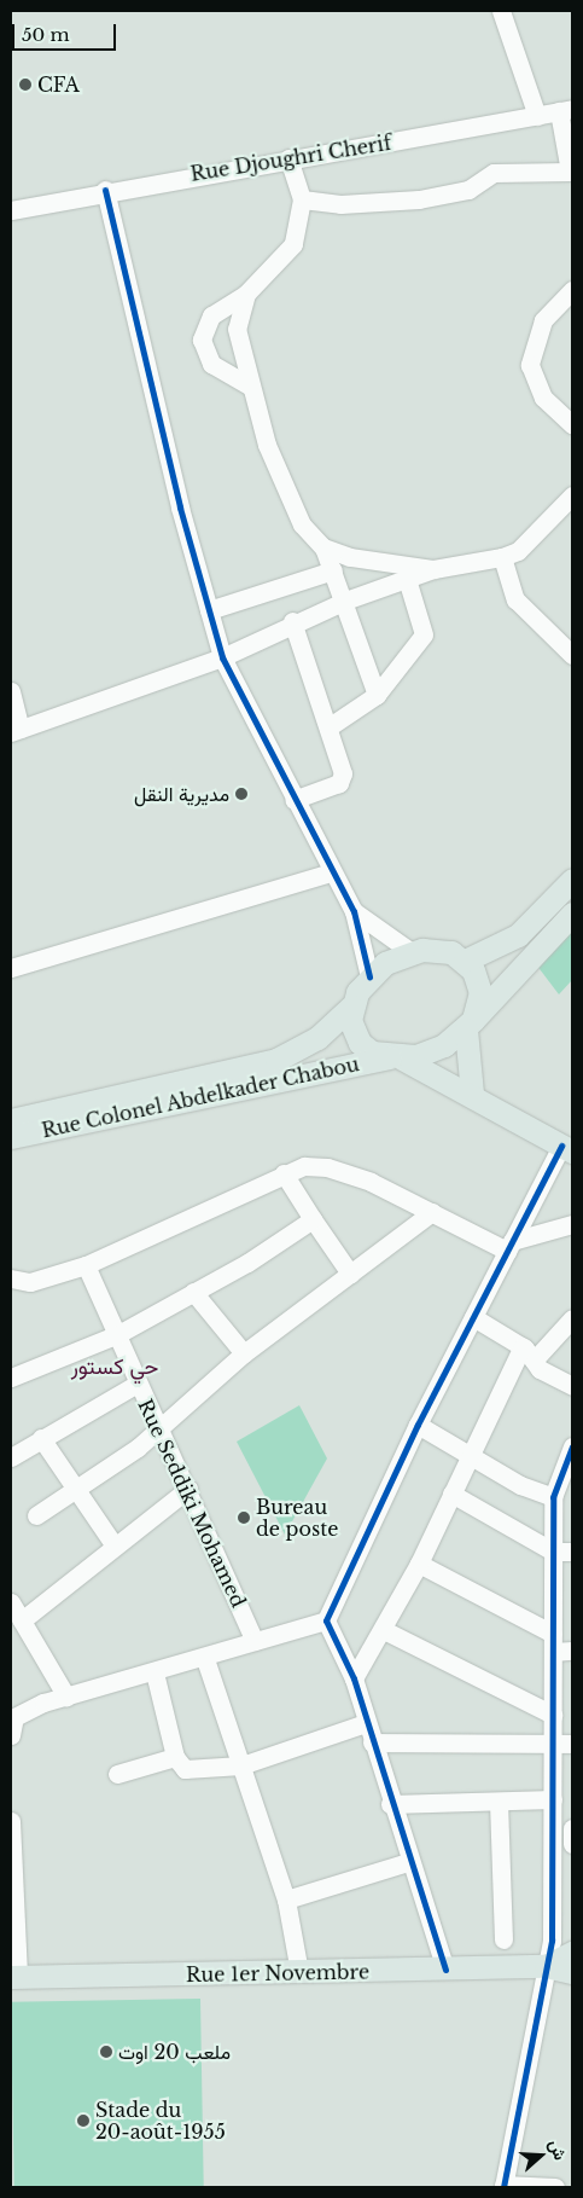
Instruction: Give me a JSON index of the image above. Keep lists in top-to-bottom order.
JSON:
{
  "streets": {
    "main road": ["Rue Colonel Abdelkader Chabou", "Rue 1er Novembre"],
    "street": ["Rue Djoughri Cherif", "Rue Seddiki Mohamed"]
  },
  "districts": ["حي كستور"],
  "places": [
    "CFA",
    "مديرية النقل",
    "Bureau de poste",
    "ملعب 20 اوت",
    "Stade du 20-août-1955"
  ],
  "scale_bar": "50 m",
  "north": "right"
}
